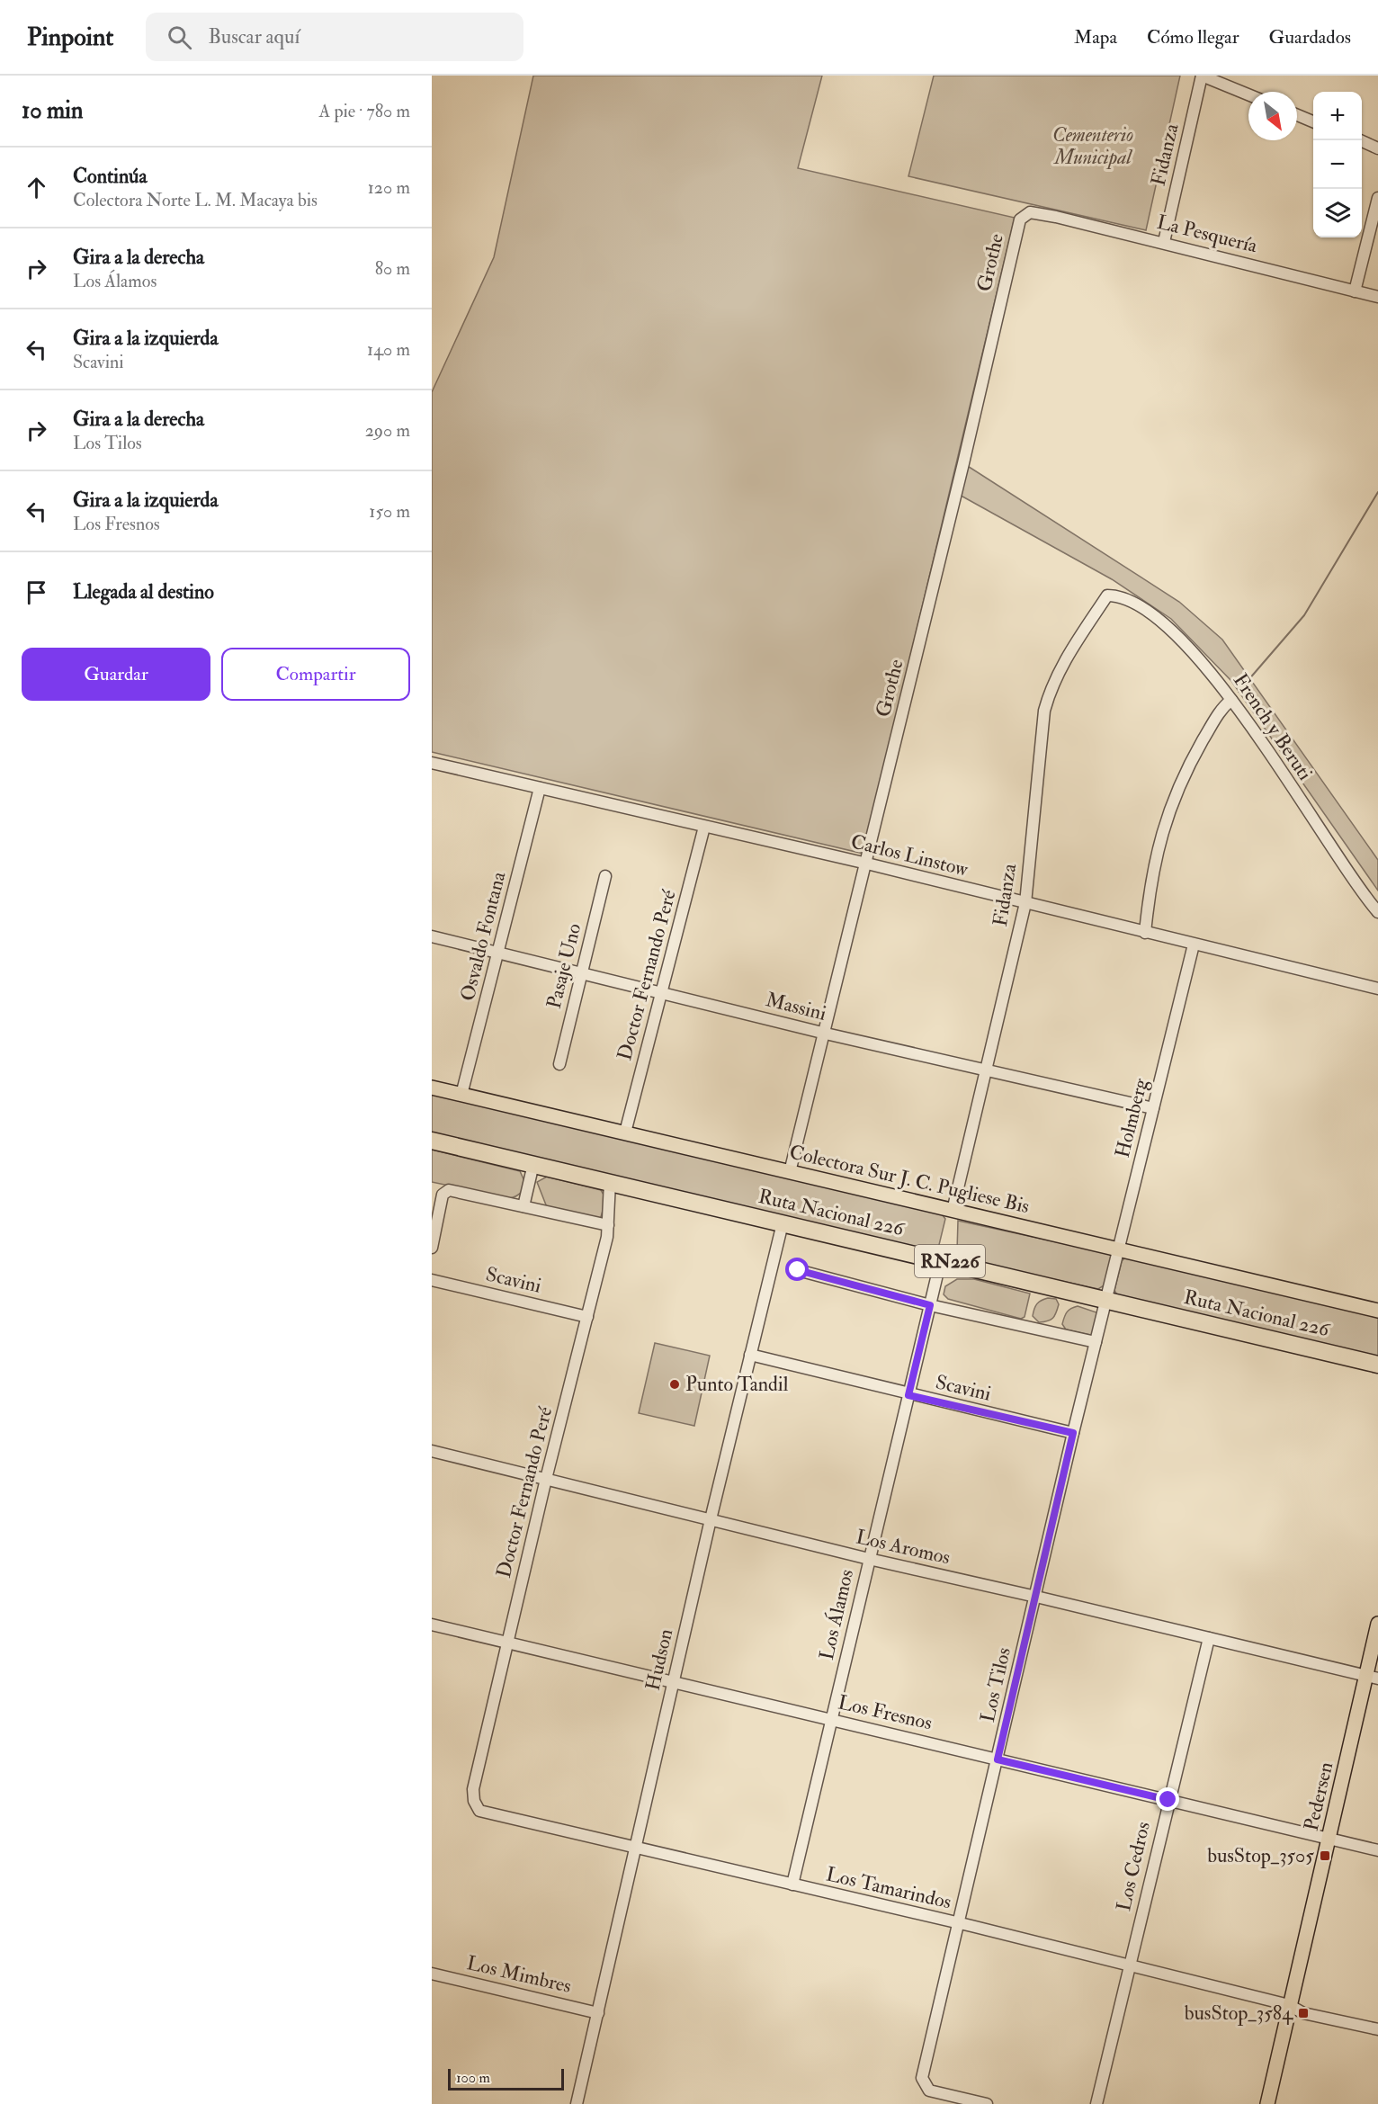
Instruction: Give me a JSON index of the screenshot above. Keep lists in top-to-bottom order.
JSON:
{
  "streets": {
    "highway": ["Ruta Nacional 226", "RN226"],
    "main road": ["Colectora Sur J. C. Pugliese Bis", "Pedersen"],
    "street": [
      "Fidanza",
      "La Pesquería",
      "Grothe",
      "French y Beruti",
      "Carlos Linstow",
      "Osvaldo Fontana",
      "Pasaje Uno",
      "Doctor Fernando Peré",
      "Massini",
      "Holmberg",
      "Scavini",
      "Los Aromos",
      "Los Álamos",
      "Hudson",
      "Los Tilos",
      "Los Fresnos",
      "Los Cedros",
      "Los Tamarindos",
      "Los Mimbres"
    ]
  },
  "crossings": [
    ["Fidanza", "La Pesquería"],
    ["Fidanza", "French y Beruti"],
    ["Fidanza", "Carlos Linstow"],
    ["Fidanza", "Massini"],
    ["Fidanza", "Colectora Sur J. C. Pugliese Bis"],
    ["La Pesquería", "Grothe"],
    ["Grothe", "Carlos Linstow"],
    ["Grothe", "Massini"],
    ["Grothe", "Colectora Sur J. C. Pugliese Bis"],
    ["Carlos Linstow", "Osvaldo Fontana"],
    ["Carlos Linstow", "Doctor Fernando Peré"],
    ["Carlos Linstow", "Holmberg"],
    ["Osvaldo Fontana", "Massini"],
    ["Osvaldo Fontana", "Colectora Sur J. C. Pugliese Bis"],
    ["Pasaje Uno", "Massini"],
    ["Doctor Fernando Peré", "Massini"],
    ["Doctor Fernando Peré", "Colectora Sur J. C. Pugliese Bis"],
    ["Doctor Fernando Peré", "Ruta Nacional 226"],
    ["Doctor Fernando Peré", "Scavini"],
    ["Doctor Fernando Peré", "Los Aromos"],
    ["Doctor Fernando Peré", "Los Fresnos"],
    ["Doctor Fernando Peré", "Los Tamarindos"],
    ["Massini", "Holmberg"],
    ["Holmberg", "Colectora Sur J. C. Pugliese Bis"],
    ["Holmberg", "Ruta Nacional 226"],
    ["Holmberg", "Los Tilos"],
    ["Ruta Nacional 226", "Los Álamos"],
    ["Ruta Nacional 226", "Hudson"],
    ["Ruta Nacional 226", "Los Tilos"],
    ["Scavini", "Los Álamos"],
    ["Scavini", "Hudson"],
    ["Scavini", "Los Tilos"],
    ["Los Aromos", "Los Álamos"],
    ["Los Aromos", "Hudson"],
    ["Los Aromos", "Los Tilos"],
    ["Los Aromos", "Pedersen"],
    ["Los Aromos", "Los Cedros"],
    ["Los Álamos", "Los Fresnos"],
    ["Los Álamos", "Los Tamarindos"],
    ["Hudson", "Los Fresnos"],
    ["Hudson", "Los Tamarindos"],
    ["Hudson", "Los Mimbres"],
    ["Los Tilos", "Los Fresnos"],
    ["Los Tilos", "Los Tamarindos"],
    ["Los Fresnos", "Pedersen"],
    ["Los Fresnos", "Los Cedros"],
    ["Pedersen", "Los Tamarindos"],
    ["Los Cedros", "Los Tamarindos"]
  ],
  "parks": ["Cementerio Municipal"],
  "places": {
    "other": ["Punto Tandil"],
    "transit": ["busStop_3505", "busStop_3584"]
  },
  "scale_bar": "100 m",
  "north": "bottom right",
  "page": {
    "header": "Pinpoint",
    "search": "Buscar aquí",
    "nav": ["Mapa", "Cómo llegar", "Guardados"],
    "heading": ["10 min", "A pie · 780 m"],
    "map_buttons": ["+", "−"],
    "list": [
      ["Continúa", "Colectora Norte L. M. Macaya bis", "120 m"],
      ["Gira a la derecha", "Los Álamos", "80 m"],
      ["Gira a la izquierda", "Scavini", "140 m"],
      ["Gira a la derecha", "Los Tilos", "290 m"],
      ["Gira a la izquierda", "Los Fresnos", "150 m"],
      "Llegada al destino"
    ],
    "buttons": ["Guardar", "Compartir"],
    "scale": "100 m"
  }
}
